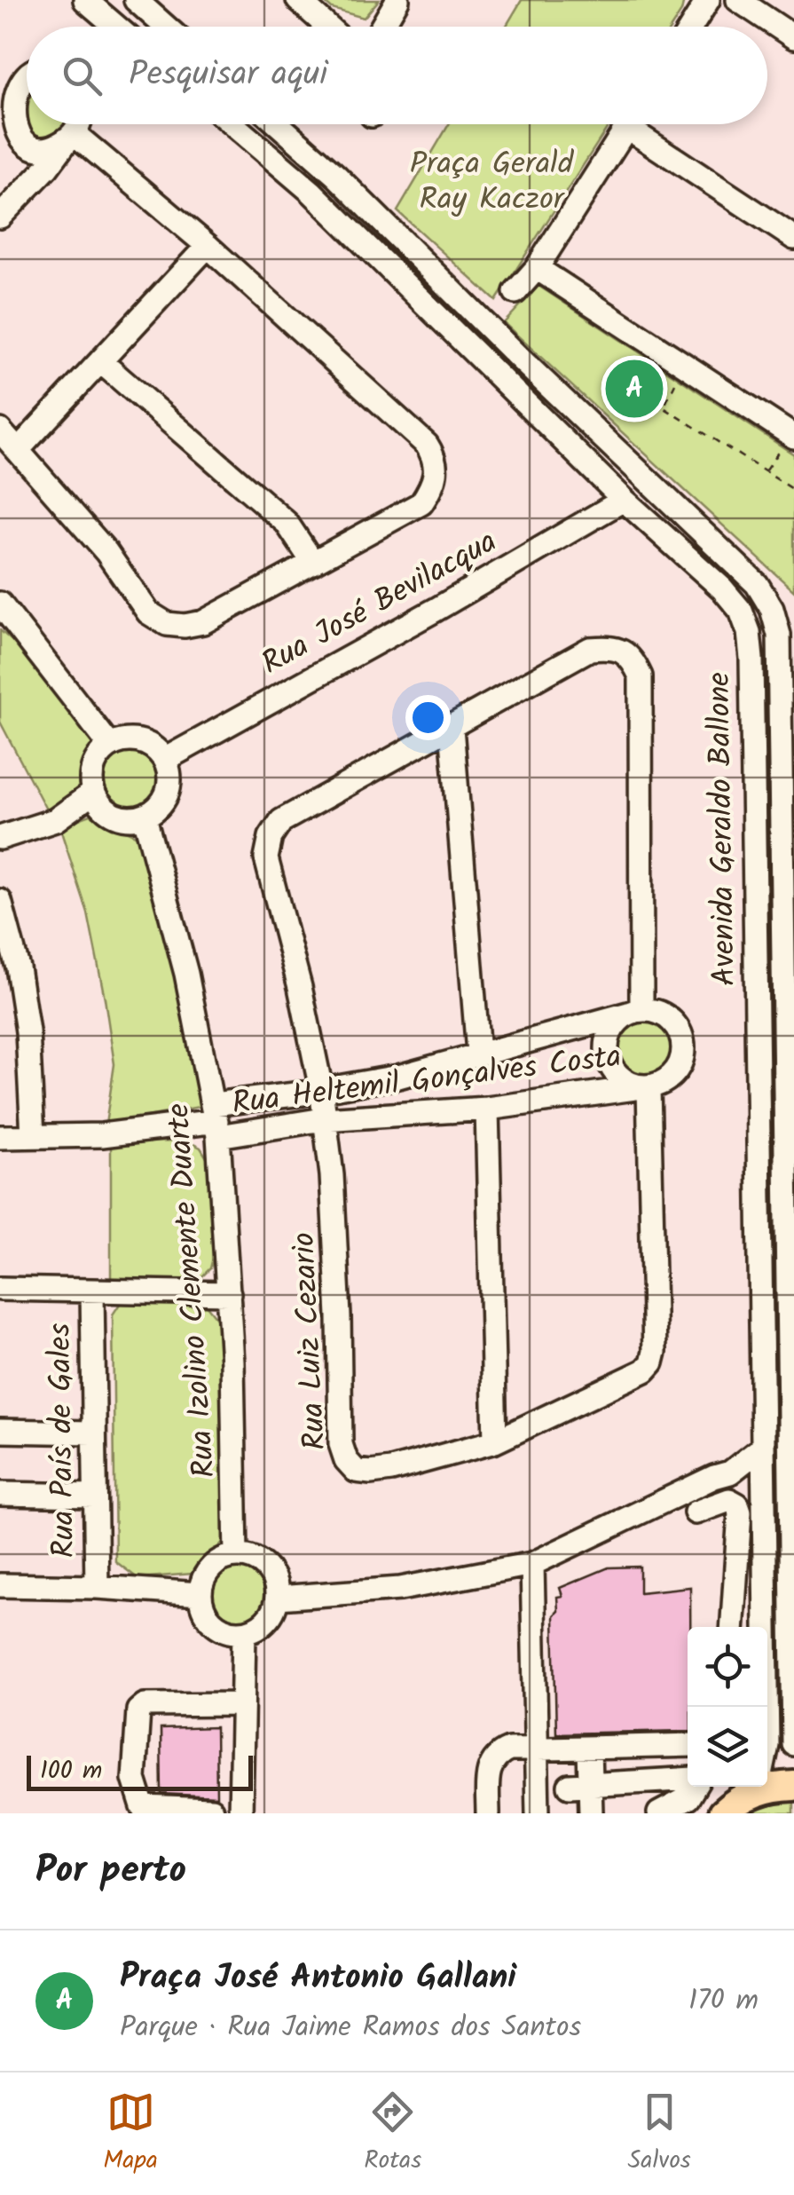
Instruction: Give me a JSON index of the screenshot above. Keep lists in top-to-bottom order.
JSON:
{
  "streets": {
    "street": [
      "Rua José Bevilacqua",
      "Avenida Geraldo Ballone",
      "Rua Heltemil Gonçalves Costa",
      "Rua Izolino Clemente Duarte",
      "Rua Luiz Cezario",
      "Rua País de Gales"
    ]
  },
  "crossings": [
    ["Rua José Bevilacqua", "Avenida Geraldo Ballone"],
    ["Rua José Bevilacqua", "Rua Izolino Clemente Duarte"],
    ["Rua Heltemil Gonçalves Costa", "Rua Izolino Clemente Duarte"],
    ["Rua Heltemil Gonçalves Costa", "Rua Luiz Cezario"]
  ],
  "parks": ["Praça Gerald Ray Kaczor"],
  "scale_bar": "100 m",
  "page": {
    "search": "Pesquisar aqui",
    "pins": "A",
    "scale": "100 m",
    "heading": "Por perto",
    "list": [
      {
        "mark": "A",
        "name": "Praça José Antonio Gallani",
        "note": "Parque · Rua Jaime Ramos dos Santos",
        "value": "170 m"
      }
    ],
    "nav": ["Mapa", "Rotas", "Salvos"]
  }
}
